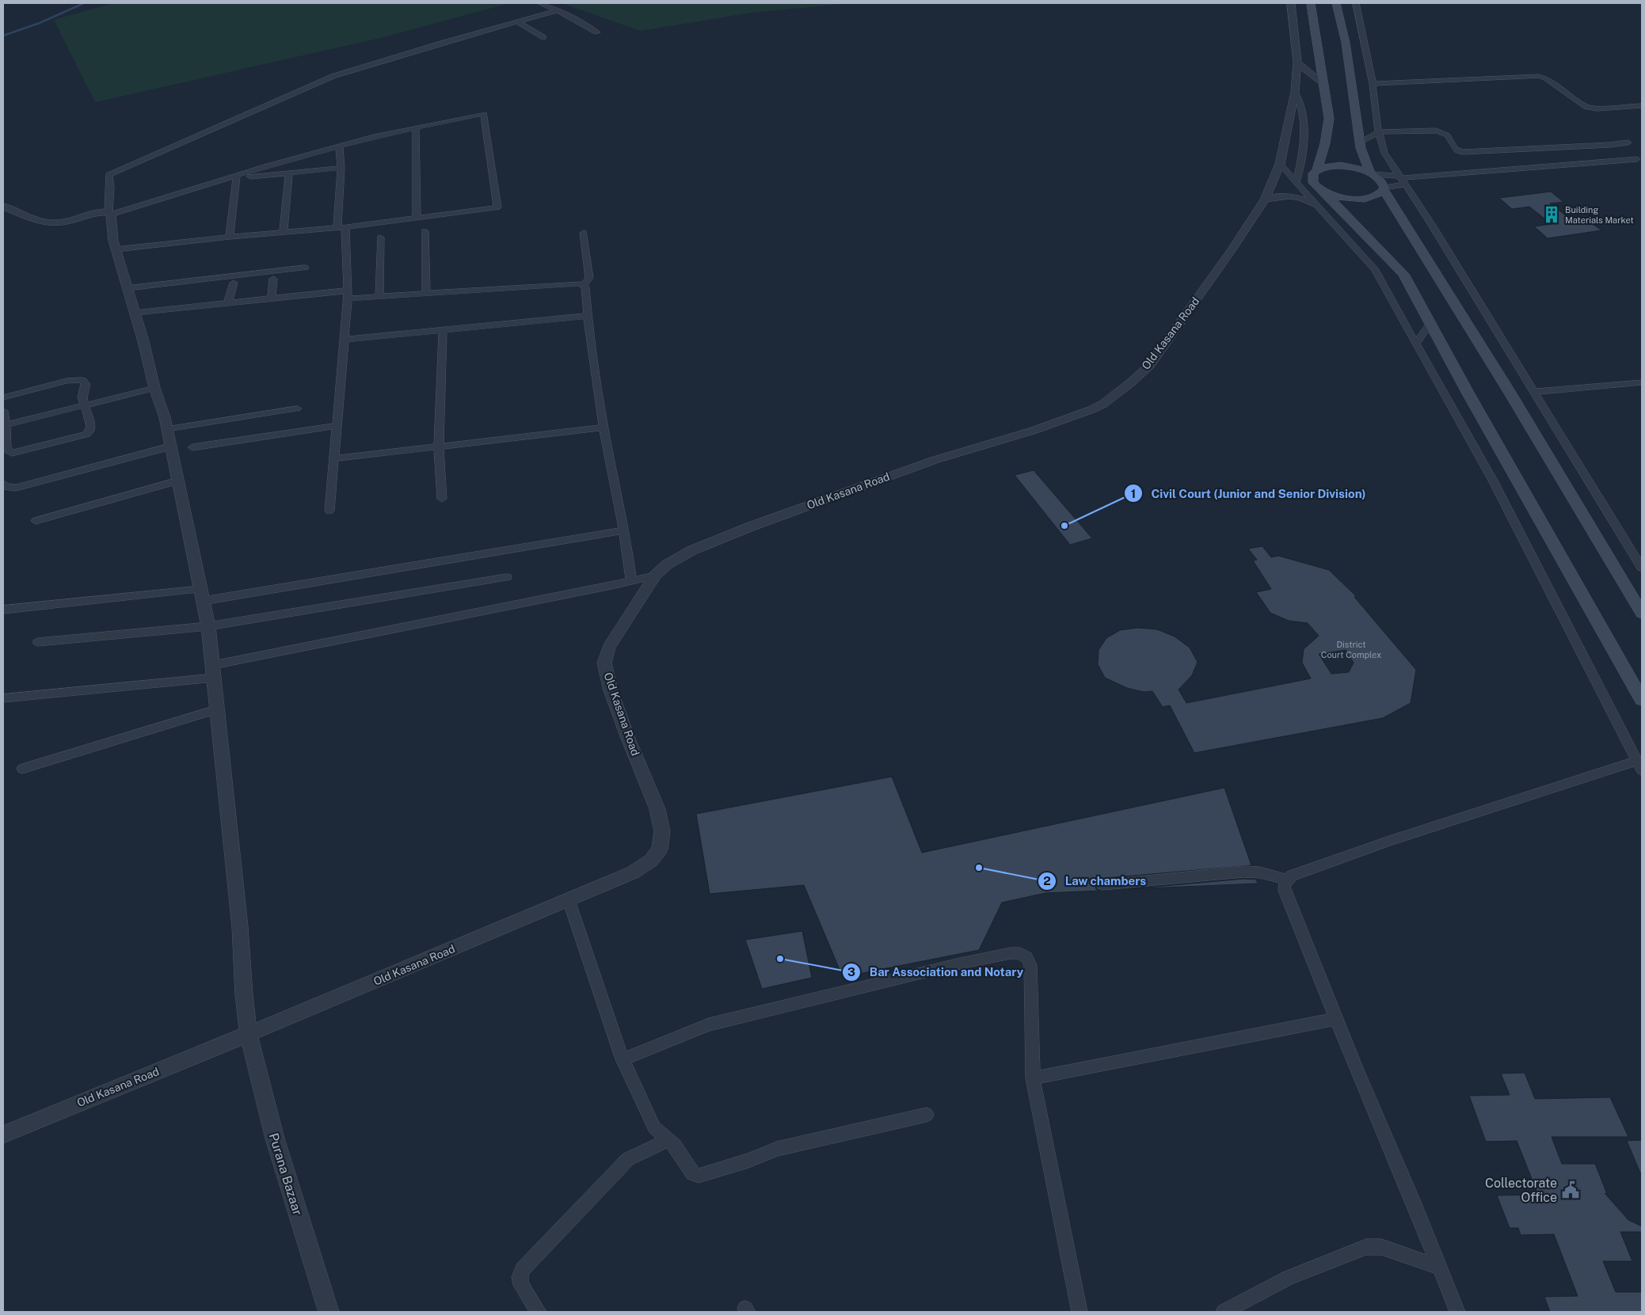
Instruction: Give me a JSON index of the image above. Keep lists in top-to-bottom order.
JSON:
{
  "streets": {
    "street": ["Old Kasana Road", "Purana Bazaar"]
  },
  "crossings": [
    ["Old Kasana Road", "Purana Bazaar"]
  ],
  "places": {
    "building": ["Building Materials Market"],
    "other": ["Civil Court (Junior and Senior Division)", "Law chambers", "Bar Association and Notary"],
    "public building": ["Collectorate Office"]
  },
  "house_numbers": ["District Court Complex"]
}
